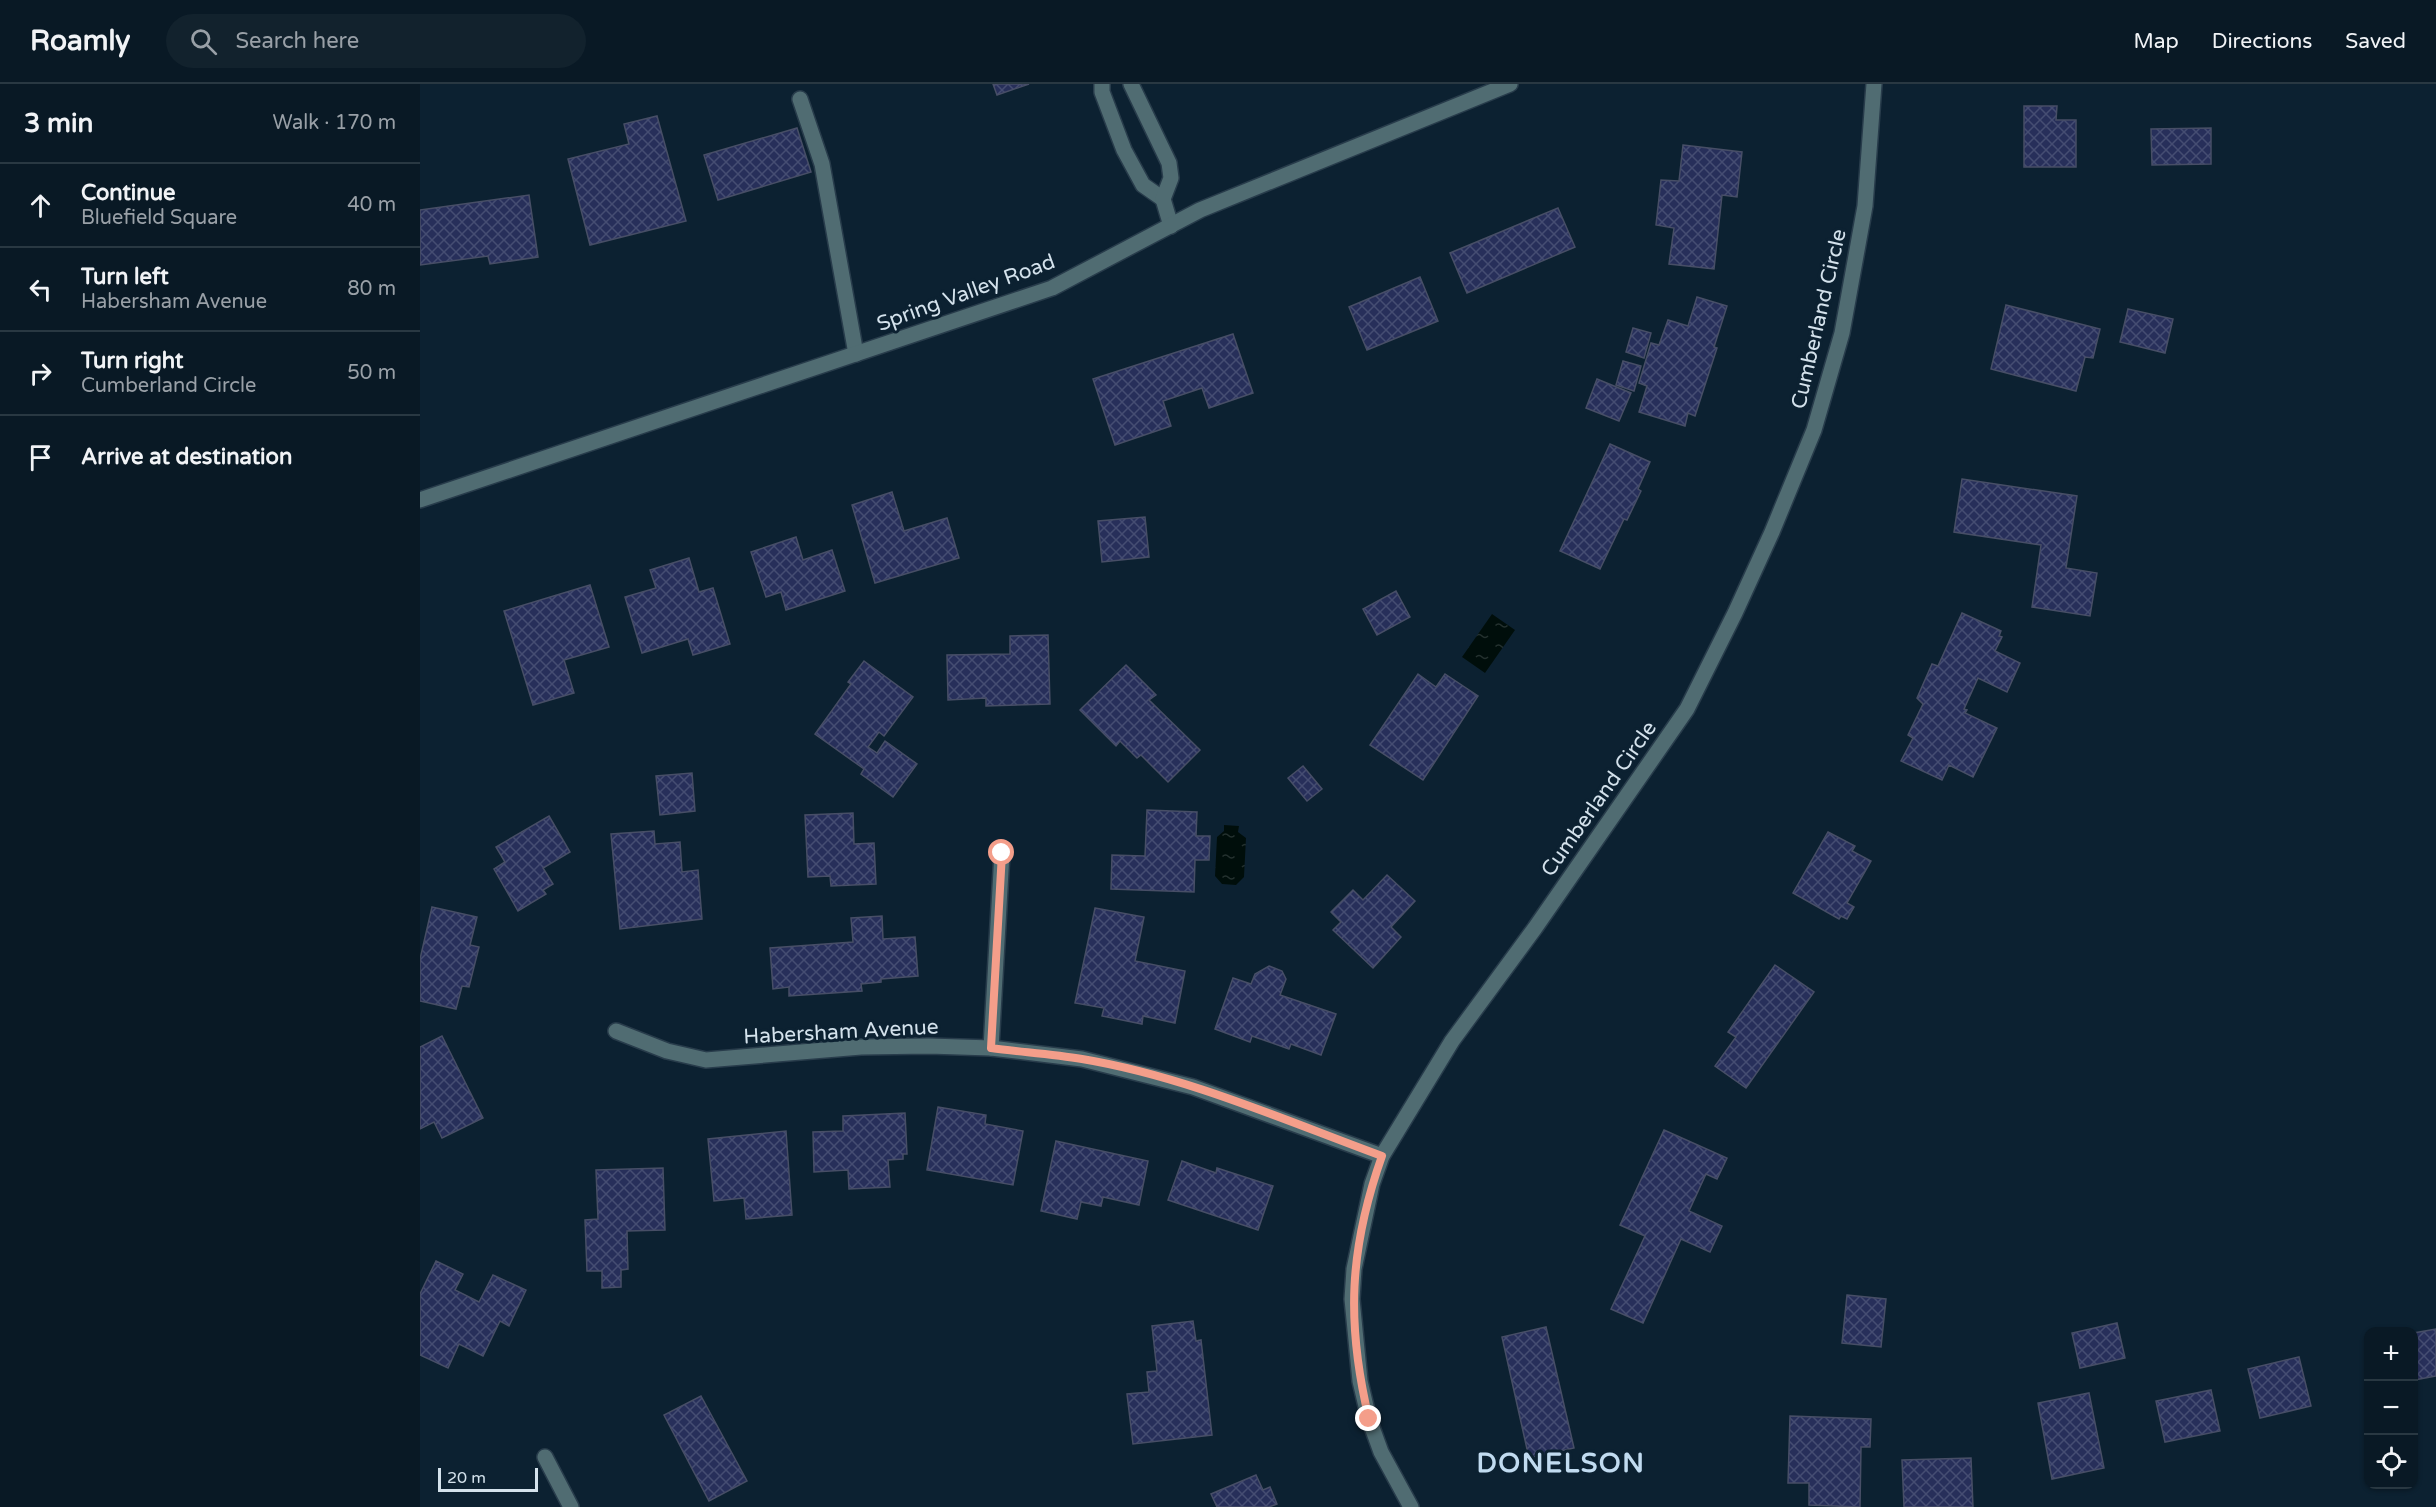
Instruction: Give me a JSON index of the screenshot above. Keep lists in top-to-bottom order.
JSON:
{
  "streets": {
    "street": ["Spring Valley Road", "Cumberland Circle", "Habersham Avenue"]
  },
  "crossings": [
    ["Cumberland Circle", "Habersham Avenue"]
  ],
  "districts": ["DONELSON"],
  "scale_bar": "20 m",
  "page": {
    "header": "Roamly",
    "search": "Search here",
    "nav": ["Map", "Directions", "Saved"],
    "heading": ["3 min", "Walk · 170 m"],
    "list": [
      ["Continue", "Bluefield Square", "40 m"],
      ["Turn left", "Habersham Avenue", "80 m"],
      ["Turn right", "Cumberland Circle", "50 m"],
      "Arrive at destination"
    ],
    "map_buttons": ["+", "−"],
    "scale": "20 m"
  }
}
